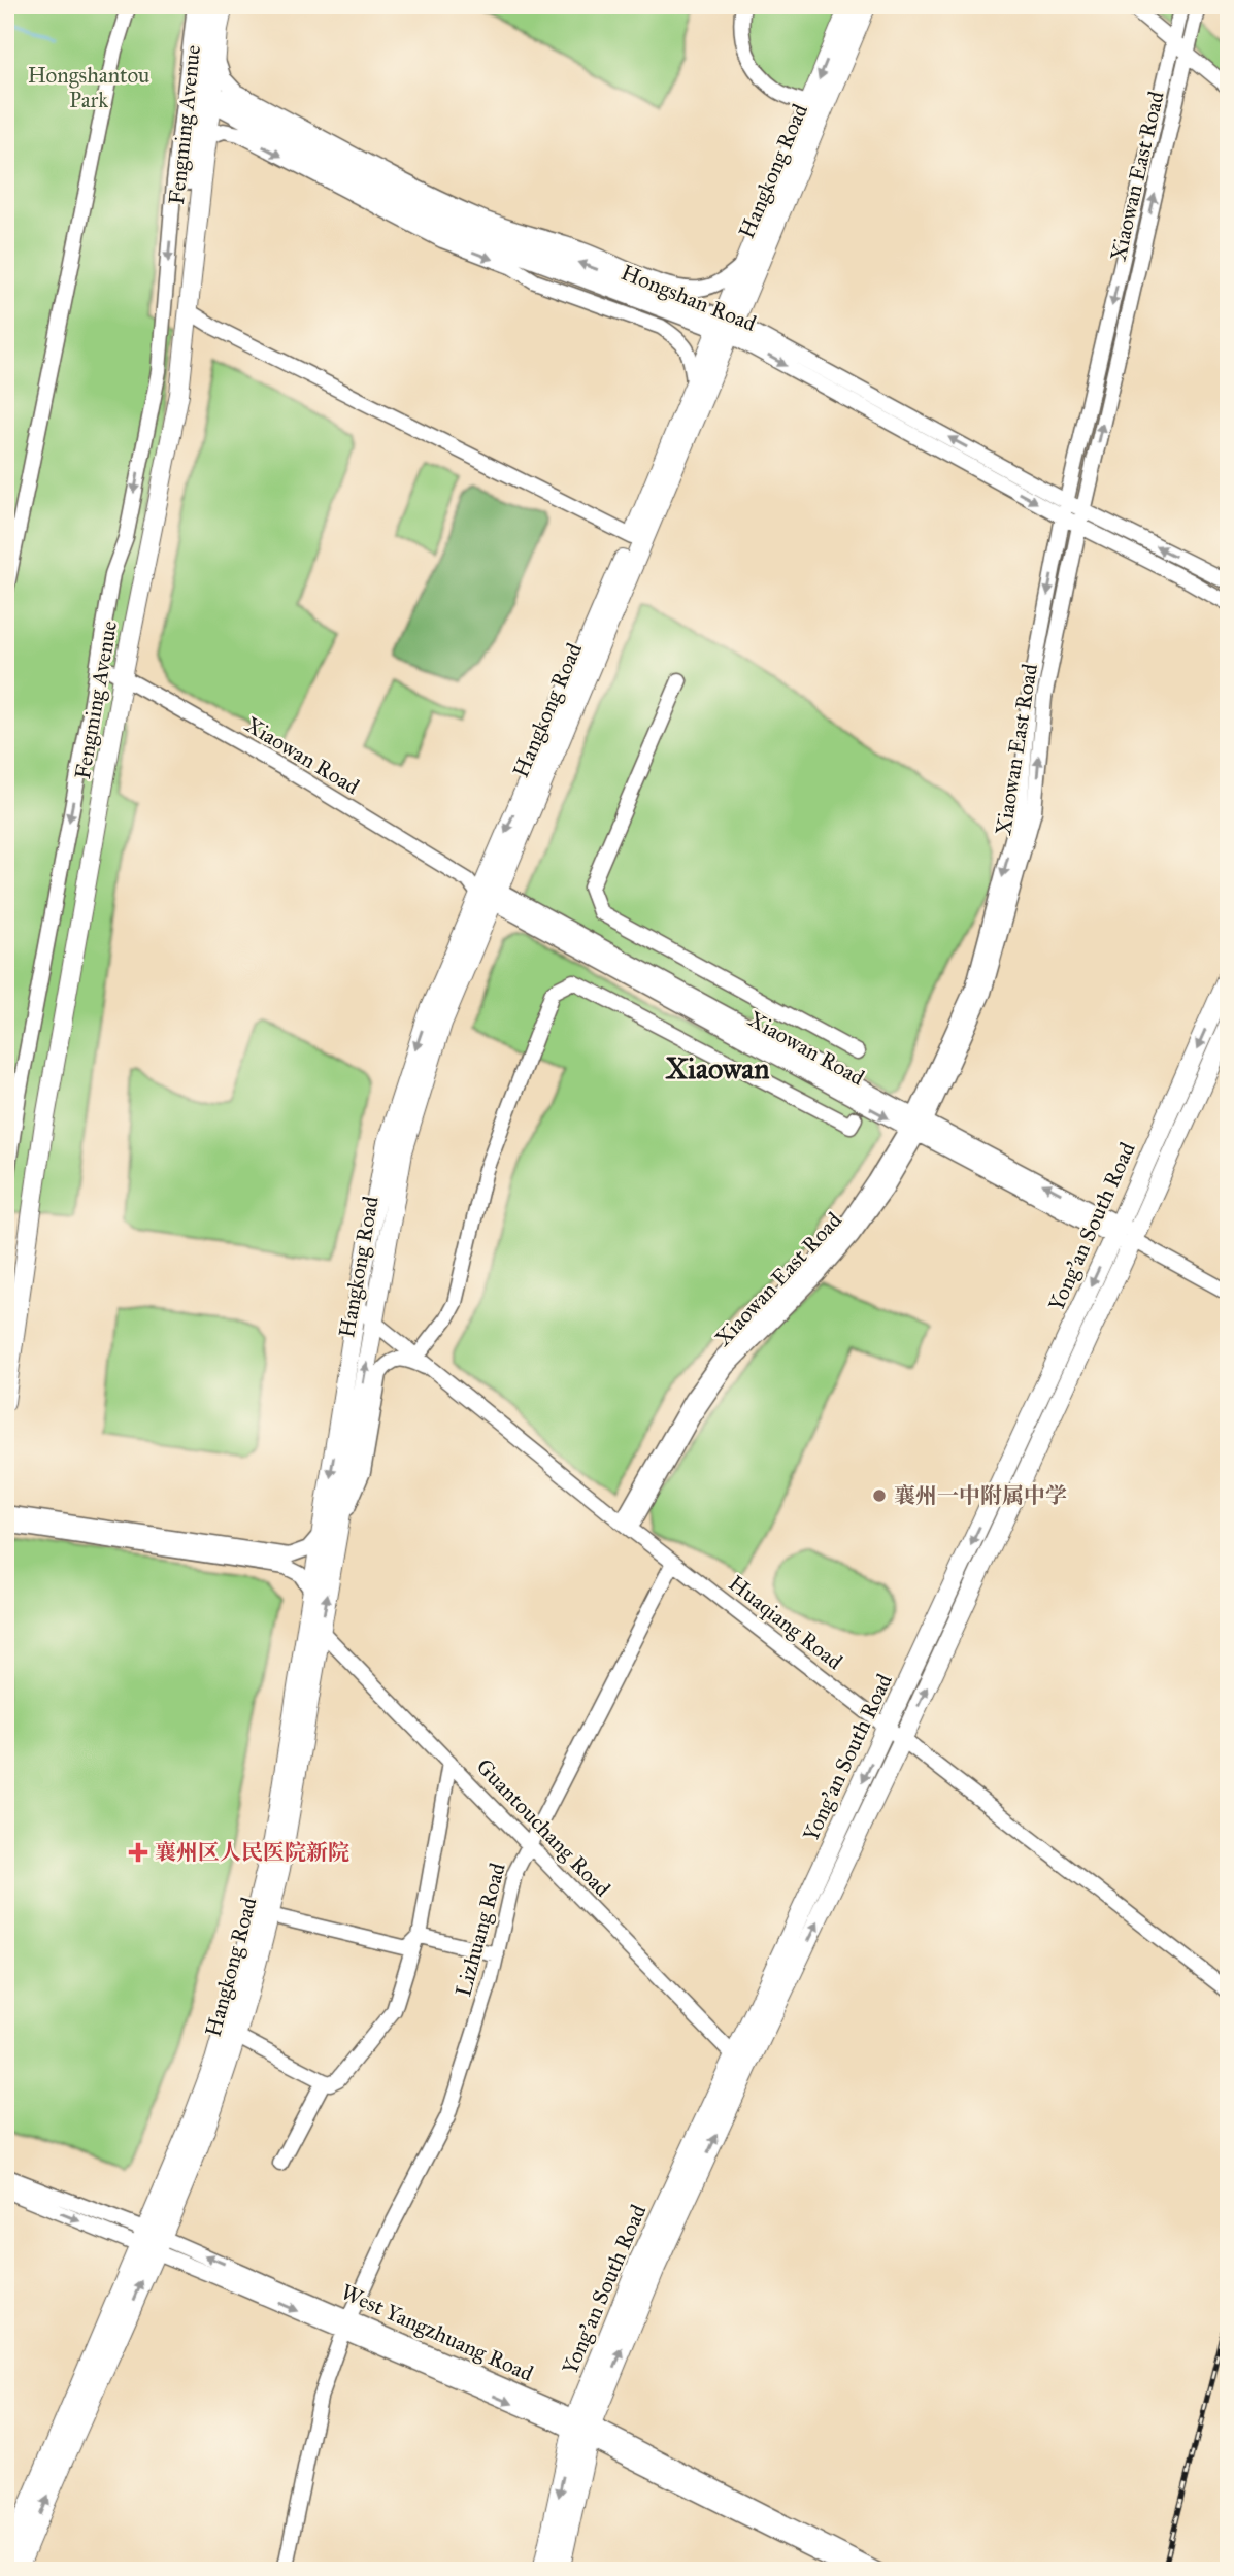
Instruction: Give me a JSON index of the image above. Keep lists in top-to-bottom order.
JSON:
{
  "streets": {
    "main road": ["Fengming Avenue", "Hangkong Road", "Yong'an South Road"],
    "street": [
      "Xiaowan East Road",
      "Hongshan Road",
      "Xiaowan Road",
      "Huaqiang Road",
      "Guantouchang Road",
      "Lizhuang Road",
      "West Yangzhuang Road"
    ]
  },
  "crossings": [
    ["Fengming Avenue", "Hongshan Road"],
    ["Fengming Avenue", "Xiaowan Road"],
    ["Hangkong Road", "Hongshan Road"],
    ["Hangkong Road", "Xiaowan Road"],
    ["Hangkong Road", "Huaqiang Road"],
    ["Hangkong Road", "Guantouchang Road"],
    ["Hangkong Road", "West Yangzhuang Road"],
    ["Xiaowan East Road", "Hongshan Road"],
    ["Xiaowan East Road", "Xiaowan Road"],
    ["Xiaowan East Road", "Huaqiang Road"],
    ["Xiaowan Road", "Yong'an South Road"],
    ["Yong'an South Road", "Huaqiang Road"],
    ["Yong'an South Road", "Guantouchang Road"],
    ["Yong'an South Road", "West Yangzhuang Road"],
    ["Huaqiang Road", "Lizhuang Road"],
    ["Guantouchang Road", "Lizhuang Road"],
    ["Lizhuang Road", "West Yangzhuang Road"]
  ],
  "districts": ["Xiaowan"],
  "parks": ["Hongshantou Park"],
  "places": {
    "other": ["襄州一中附属中学"],
    "health": ["襄州区人民医院新院"]
  }
}
